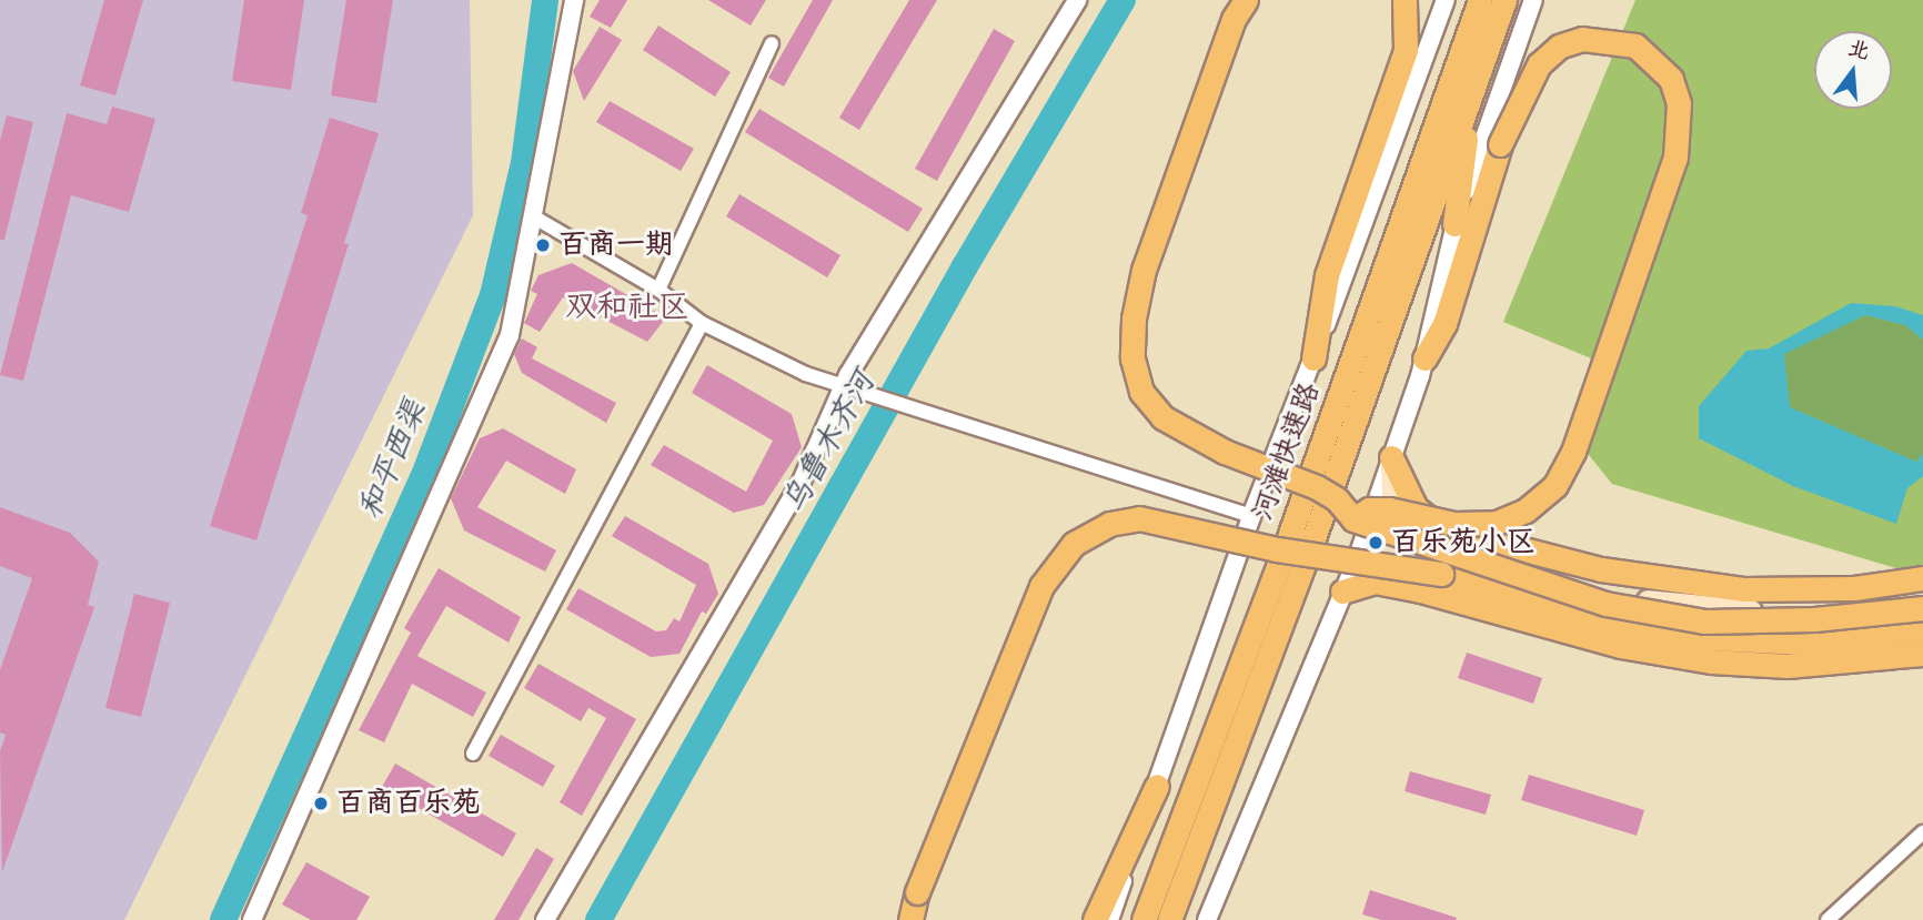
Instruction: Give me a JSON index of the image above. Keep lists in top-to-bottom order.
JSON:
{
  "streets": {
    "highway": ["河滩快速路"]
  },
  "districts": ["双和社区"],
  "water": ["乌鲁木齐河", "和平西渠"],
  "places": ["百商一期", "百乐苑小区", "百商百乐苑"],
  "north": "top"
}
